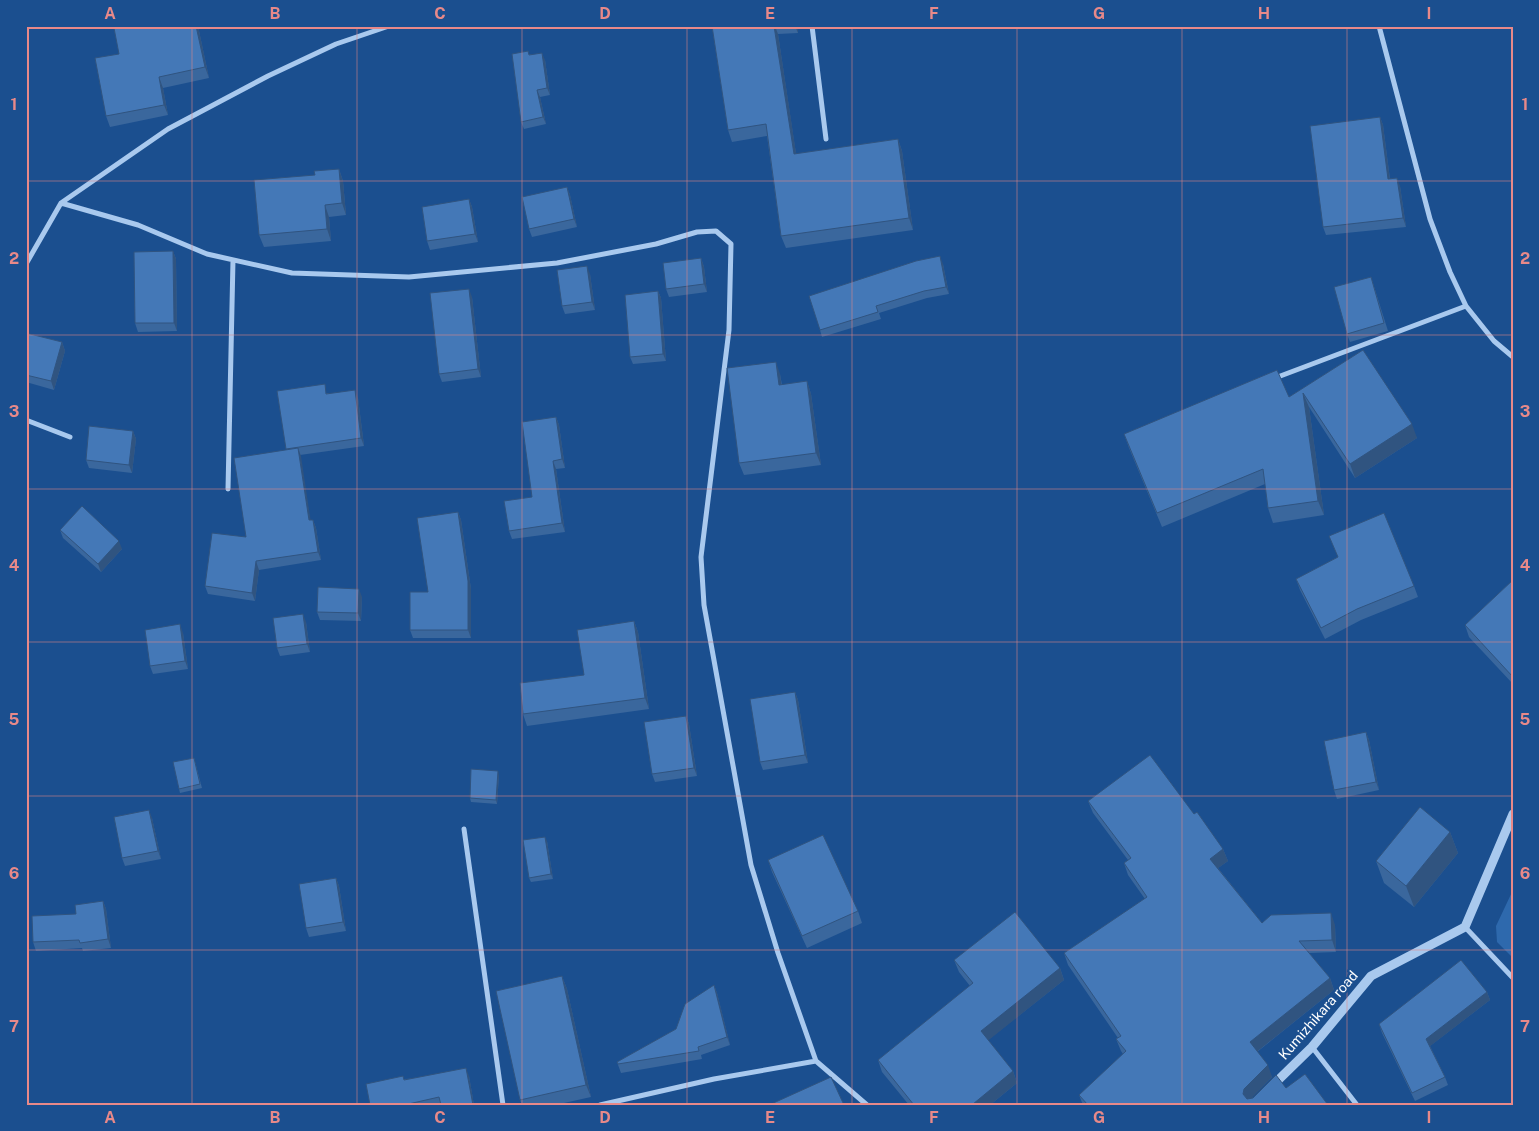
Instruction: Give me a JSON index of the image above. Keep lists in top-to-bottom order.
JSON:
{
  "streets": {
    "street": ["Kumizhikara road"]
  },
  "grid": {
    "columns": [
      "A",
      "B",
      "C",
      "D",
      "E",
      "F",
      "G",
      "H",
      "I"
    ],
    "rows": [
      "1",
      "2",
      "3",
      "4",
      "5",
      "6",
      "7"
    ]
  }
}
